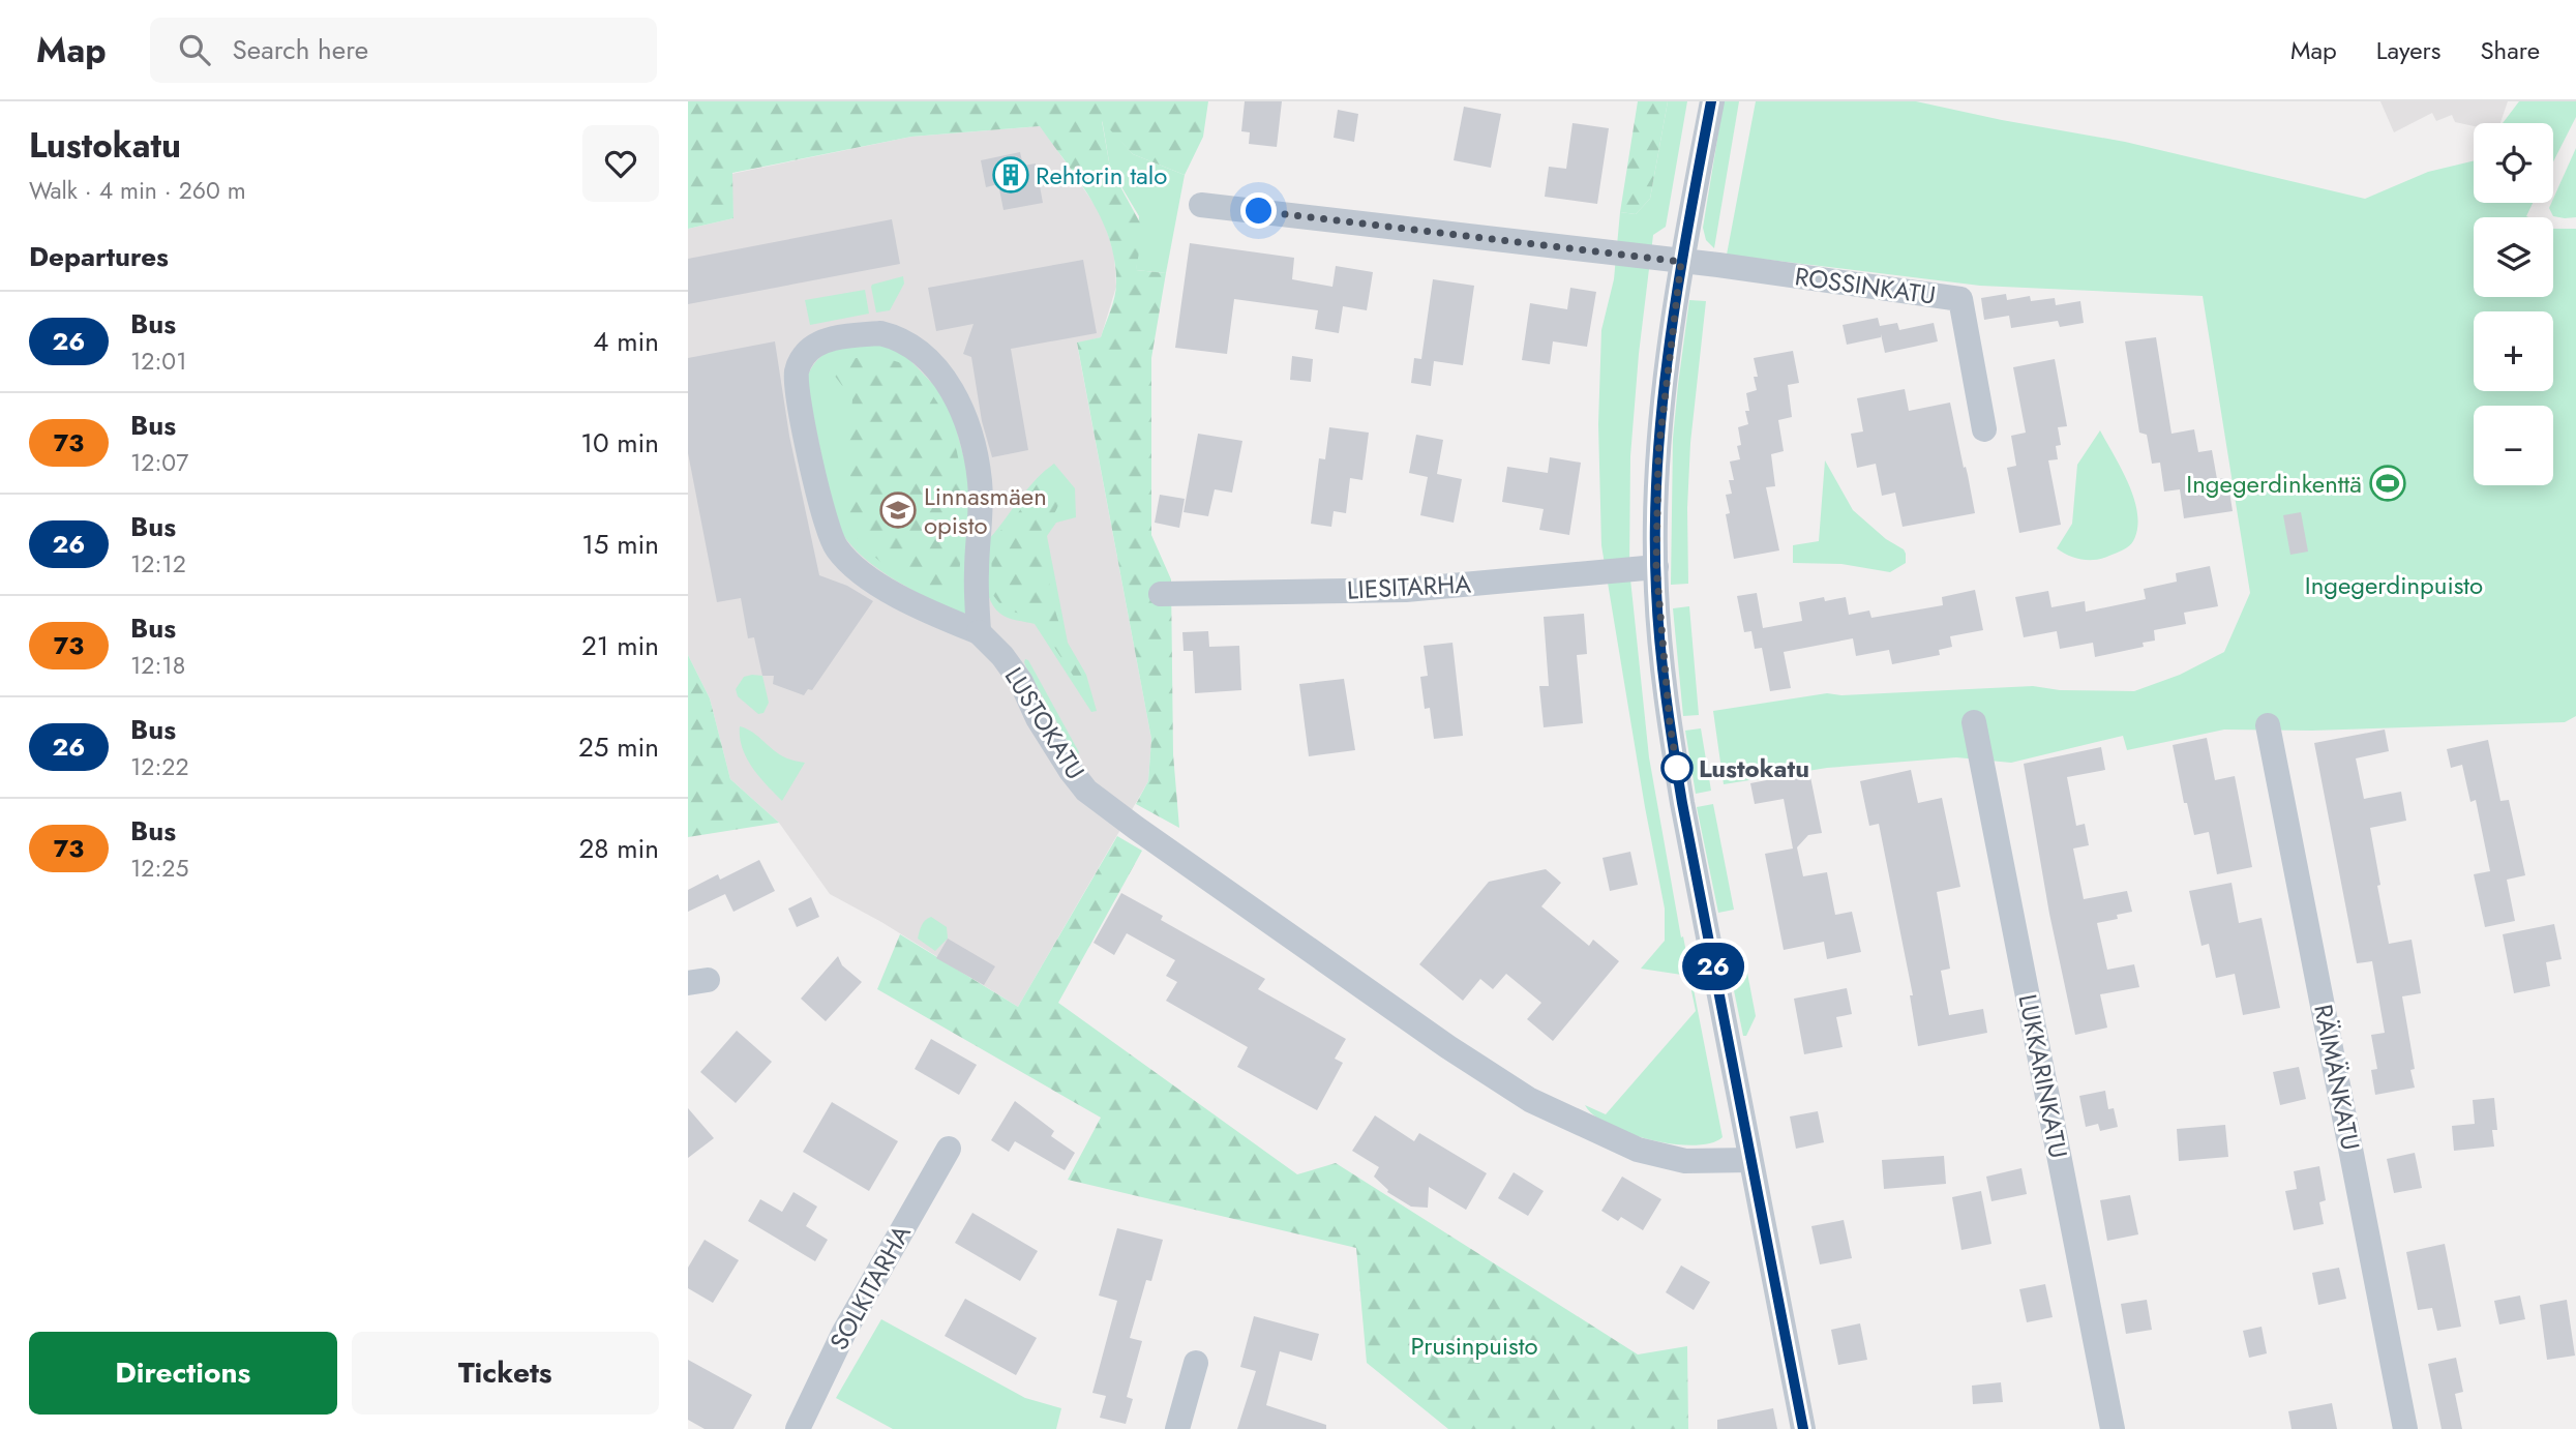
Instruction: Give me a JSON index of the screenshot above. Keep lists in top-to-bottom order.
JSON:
{
  "streets": {
    "street": [
      "ROSSINKATU",
      "LIESITARHA",
      "LUSTOKATU",
      "LUKKARINKATU",
      "RÄIMÄNKATU",
      "SOLKITARHA"
    ]
  },
  "parks": ["Ingegerdinpuisto", "Prusinpuisto"],
  "places": {
    "building": ["Rehtorin talo"],
    "sports": ["Ingegerdinkenttä"],
    "school or university": ["Linnasmäen opisto"],
    "other": ["Lustokatu"]
  },
  "lines": ["bus line 26"],
  "page": {
    "header": "Map",
    "search": "Search here",
    "nav": ["Map", "Layers", "Share"],
    "heading": [
      ["Lustokatu", "Walk · 4 min · 260 m"],
      "Departures"
    ],
    "on_map": "26",
    "map_buttons": ["+", "−"],
    "list": [
      {
        "mark": "26",
        "name": "Bus",
        "note": "12:01",
        "value": "4 min"
      },
      {
        "mark": "73",
        "name": "Bus",
        "note": "12:07",
        "value": "10 min"
      },
      {
        "mark": "26",
        "name": "Bus",
        "note": "12:12",
        "value": "15 min"
      },
      {
        "mark": "73",
        "name": "Bus",
        "note": "12:18",
        "value": "21 min"
      },
      {
        "mark": "26",
        "name": "Bus",
        "note": "12:22",
        "value": "25 min"
      },
      {
        "mark": "73",
        "name": "Bus",
        "note": "12:25",
        "value": "28 min"
      }
    ],
    "buttons": ["Directions", "Tickets"]
  }
}
